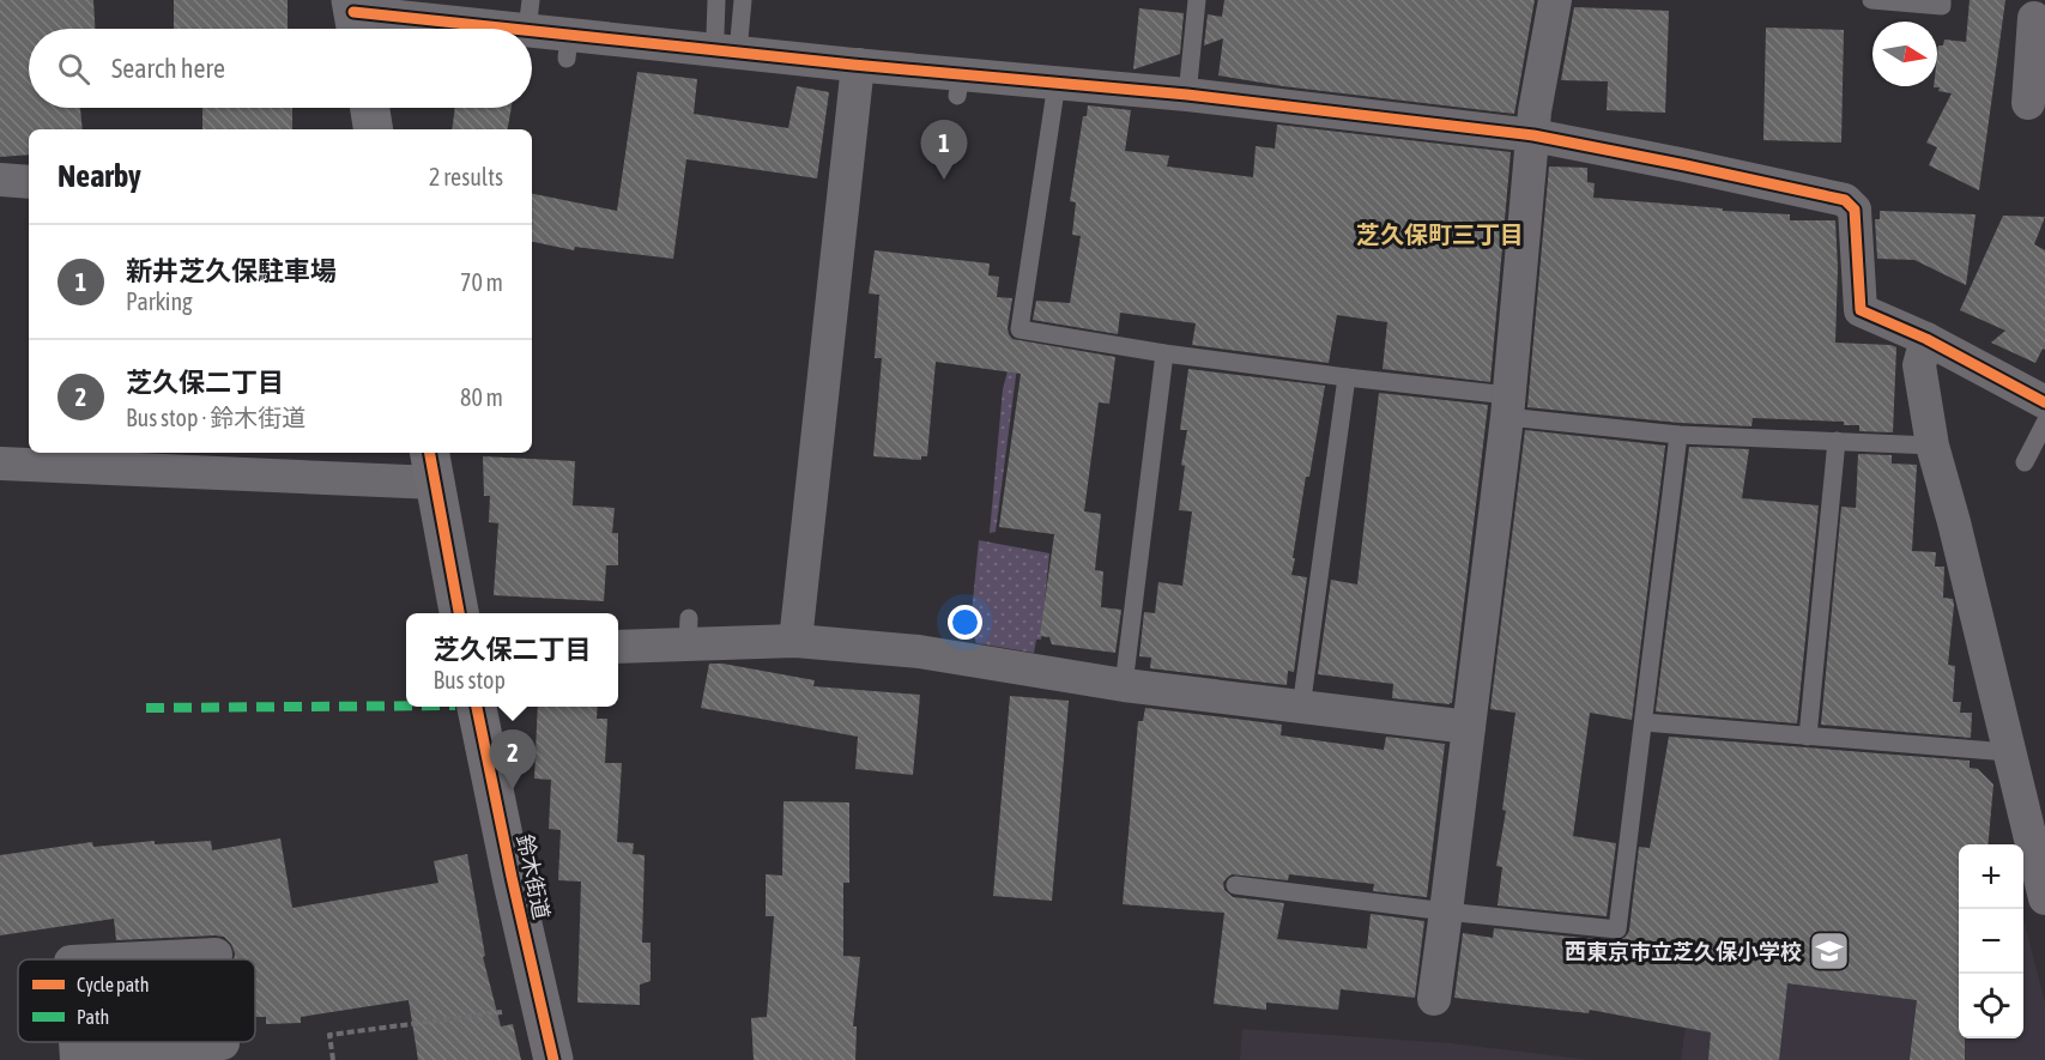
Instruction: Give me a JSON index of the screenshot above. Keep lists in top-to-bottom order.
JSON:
{
  "streets": {
    "main road": ["鈴木街道"]
  },
  "districts": ["芝久保町三丁目"],
  "places": {
    "school or university": ["西東京市立芝久保小学校"]
  },
  "legend": ["Cycle path", "Path"],
  "north": "right",
  "page": {
    "search": "Search here",
    "pins": ["1", "2"],
    "heading": ["Nearby", "2 results"],
    "list": [
      {
        "mark": "1",
        "name": "新井芝久保駐車場",
        "note": "Parking",
        "value": "70 m"
      },
      {
        "mark": "2",
        "name": "芝久保二丁目",
        "note": "Bus stop · 鈴木街道",
        "value": "80 m"
      }
    ],
    "popup": ["芝久保二丁目", "Bus stop"],
    "map_buttons": ["+", "−"]
  }
}
